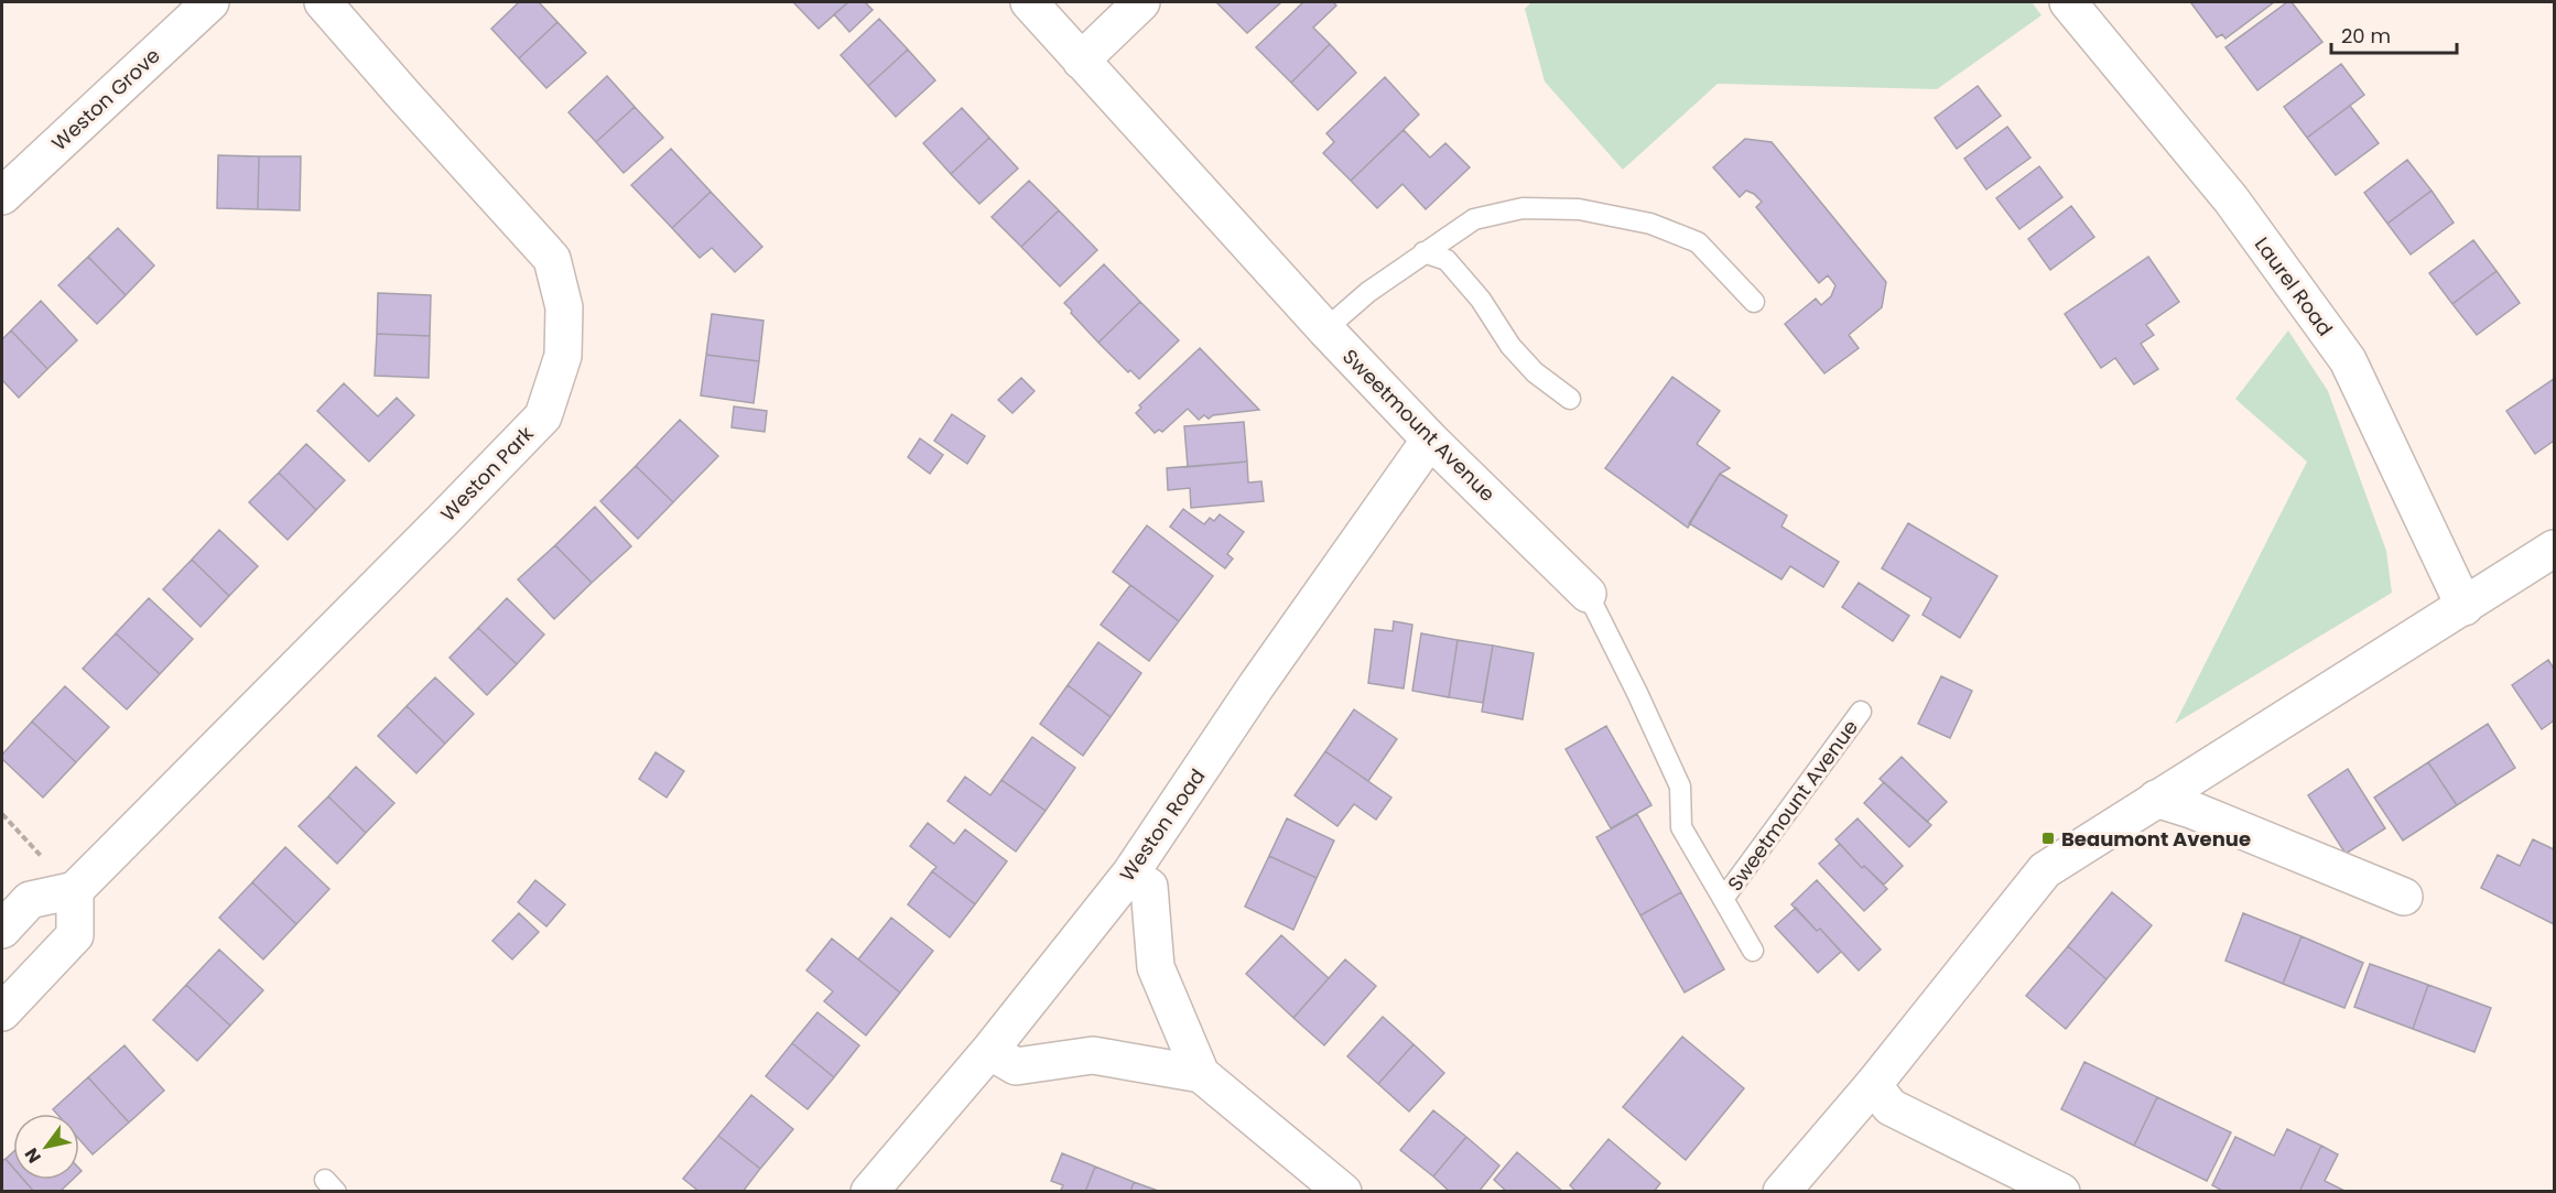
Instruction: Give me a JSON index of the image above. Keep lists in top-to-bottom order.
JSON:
{
  "streets": {
    "street": [
      "Weston Grove",
      "Laurel Road",
      "Sweetmount Avenue",
      "Weston Park",
      "Weston Road"
    ]
  },
  "crossings": [
    ["Sweetmount Avenue", "Weston Road"]
  ],
  "places": {
    "transit": ["Beaumont Avenue"]
  },
  "scale_bar": "20 m",
  "north": "bottom left"
}
